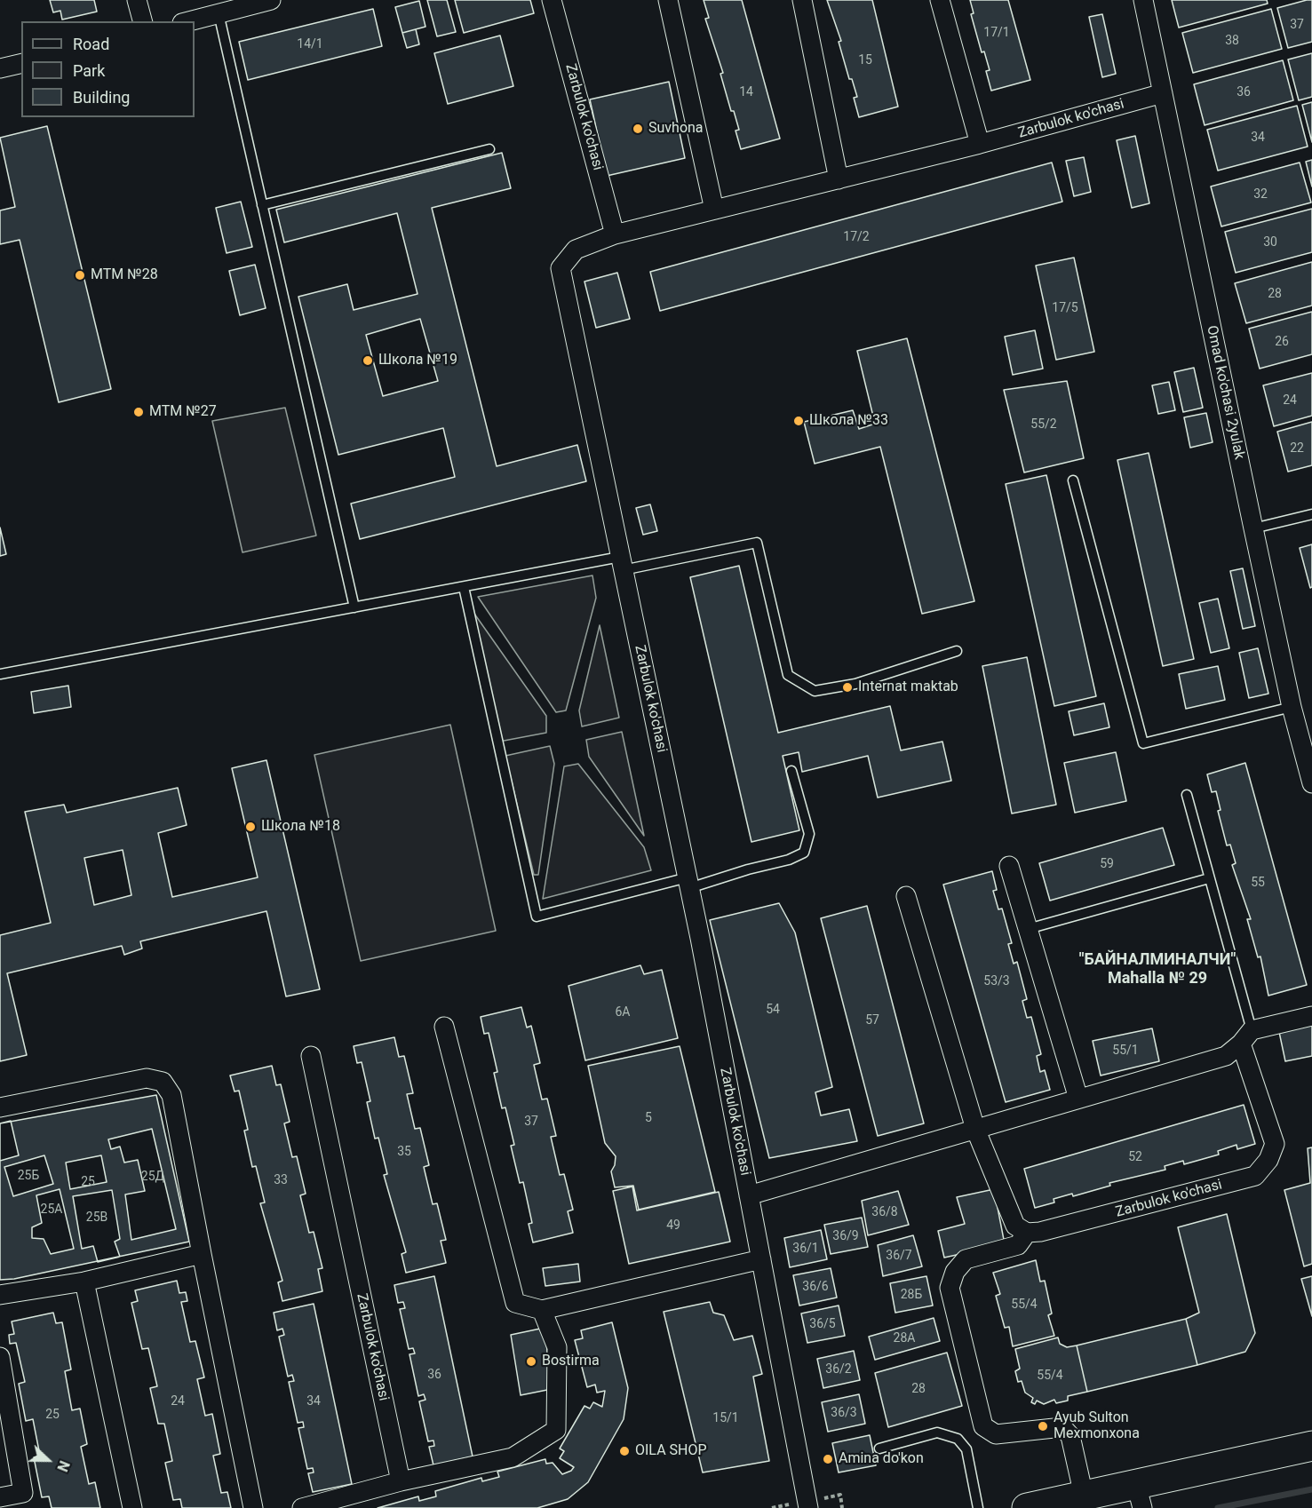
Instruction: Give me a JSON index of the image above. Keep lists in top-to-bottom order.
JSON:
{
  "streets": {
    "street": ["Zarbulok ko'chasi", "Omad ko'chasi 2yulak"]
  },
  "crossings": [
    ["Zarbulok ko'chasi", "Omad ko'chasi 2yulak"]
  ],
  "districts": ["\"БАЙНАЛМИНАЛЧИ\" Mahalla № 29"],
  "places": [
    "Suvhona",
    "MTM №28",
    "Школа №19",
    "MTM №27",
    "Школа №33",
    "Internat maktab",
    "Школа №18",
    "Bostirma",
    "Ayub Sulton Mexmonxona",
    "OILA SHOP",
    "Amina do'kon"
  ],
  "house_numbers": [
    "37",
    "17/1",
    "38",
    "14/1",
    "15",
    "14",
    "36",
    "34",
    "32",
    "17/2",
    "30",
    "28",
    "17/5",
    "26",
    "24",
    "55/2",
    "22",
    "59",
    "55",
    "53/3",
    "54",
    "6A",
    "57",
    "55/1",
    "5",
    "37",
    "35",
    "52",
    "25Б",
    "25Д",
    "33",
    "25",
    "25А",
    "36/8",
    "25В",
    "49",
    "36/9",
    "36/1",
    "36/7",
    "36/6",
    "28Б",
    "55/4",
    "36/5",
    "28A",
    "36/2",
    "36",
    "55/4",
    "28",
    "24",
    "34",
    "36/3",
    "25",
    "15/1"
  ],
  "legend": ["Road", "Park", "Building"],
  "north": "right"
}
